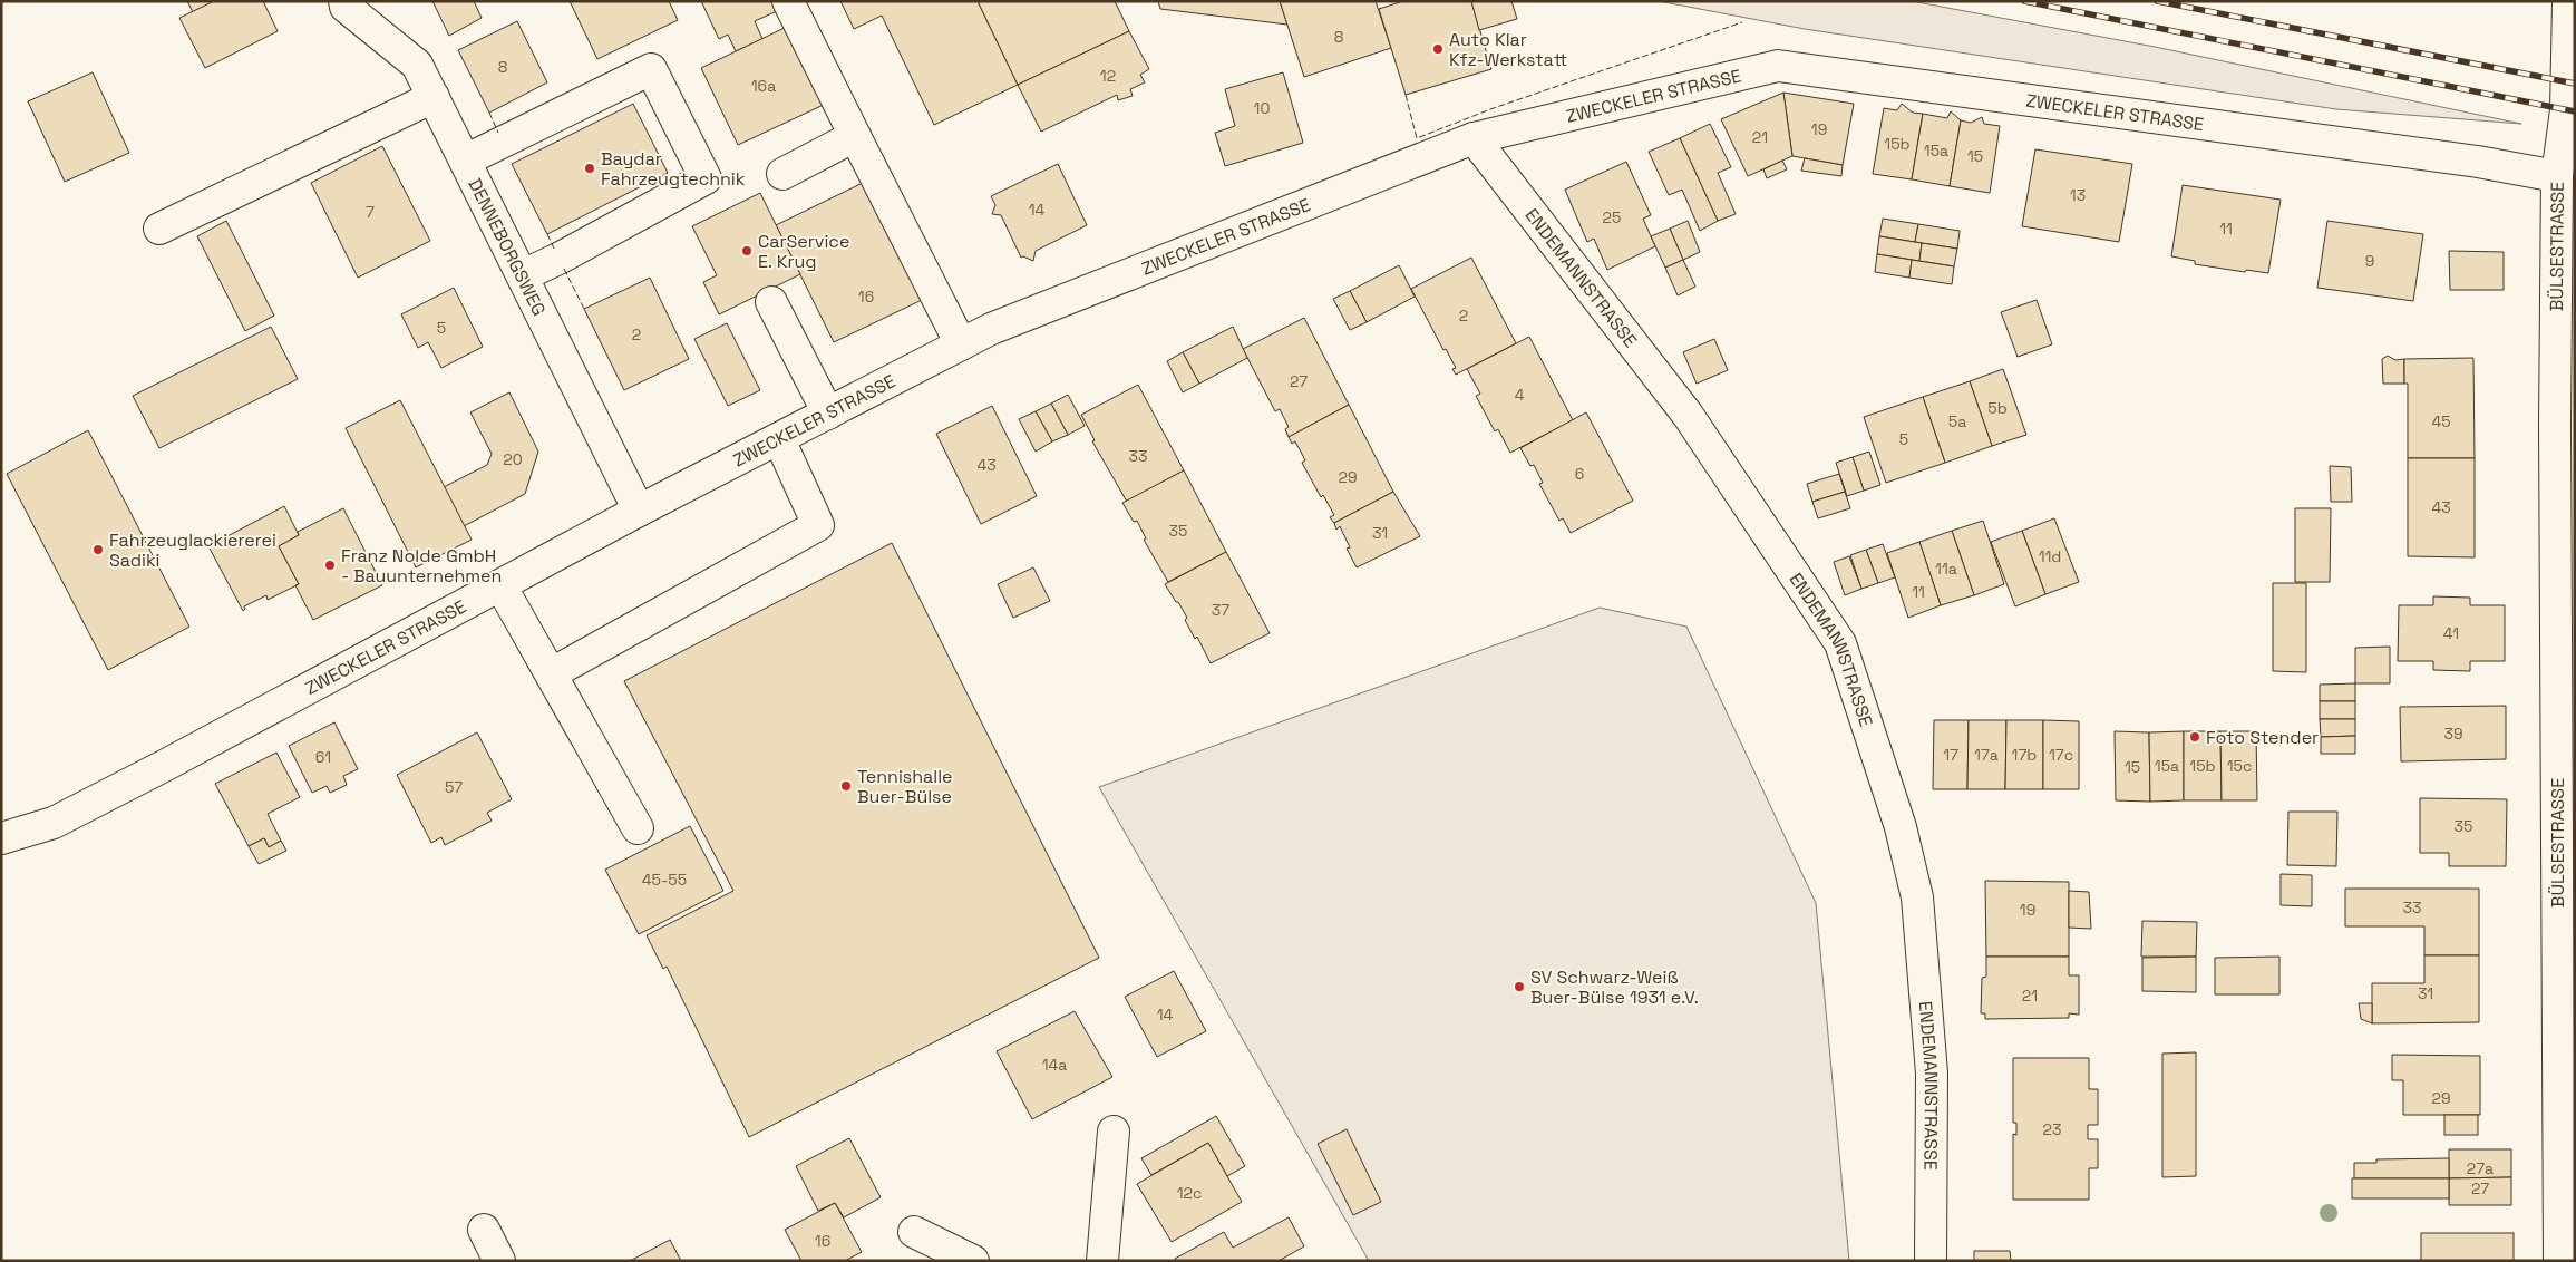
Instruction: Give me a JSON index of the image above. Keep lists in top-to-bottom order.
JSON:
{
  "streets": {
    "street": [
      "ZWECKELER STRASSE",
      "DENNEBORGSWEG",
      "BÜLSESTRASSE",
      "ENDEMANNSTRASSE"
    ]
  },
  "crossings": [
    ["ZWECKELER STRASSE", "DENNEBORGSWEG"],
    ["ZWECKELER STRASSE", "BÜLSESTRASSE"],
    ["ZWECKELER STRASSE", "ENDEMANNSTRASSE"]
  ],
  "places": [
    "Auto Klar Kfz-Werkstatt",
    "Baydar Fahrzeugtechnik",
    "CarService E. Krug",
    "Fahrzeuglackiererei Sadiki",
    "Franz Nolde GmbH - Bauunternehmen",
    "Foto Stender",
    "Tennishalle Buer-Bülse",
    "SV Schwarz-Weiß Buer-Bülse 1931 e.V."
  ],
  "house_numbers": [
    "8",
    "8",
    "12",
    "16a",
    "10",
    "19",
    "21",
    "15b",
    "15a",
    "15",
    "13",
    "14",
    "7",
    "25",
    "11",
    "9",
    "16",
    "2",
    "5",
    "2",
    "27",
    "4",
    "5b",
    "5a",
    "45",
    "5",
    "33",
    "20",
    "43",
    "6",
    "29",
    "43",
    "35",
    "31",
    "11d",
    "11a",
    "11",
    "37",
    "41",
    "39",
    "17",
    "17a",
    "17b",
    "17c",
    "61",
    "15a",
    "15b",
    "15c",
    "15",
    "57",
    "35",
    "45-55",
    "33",
    "19",
    "31",
    "21",
    "14",
    "14a",
    "29",
    "23",
    "27a",
    "27",
    "12c",
    "16"
  ]
}
